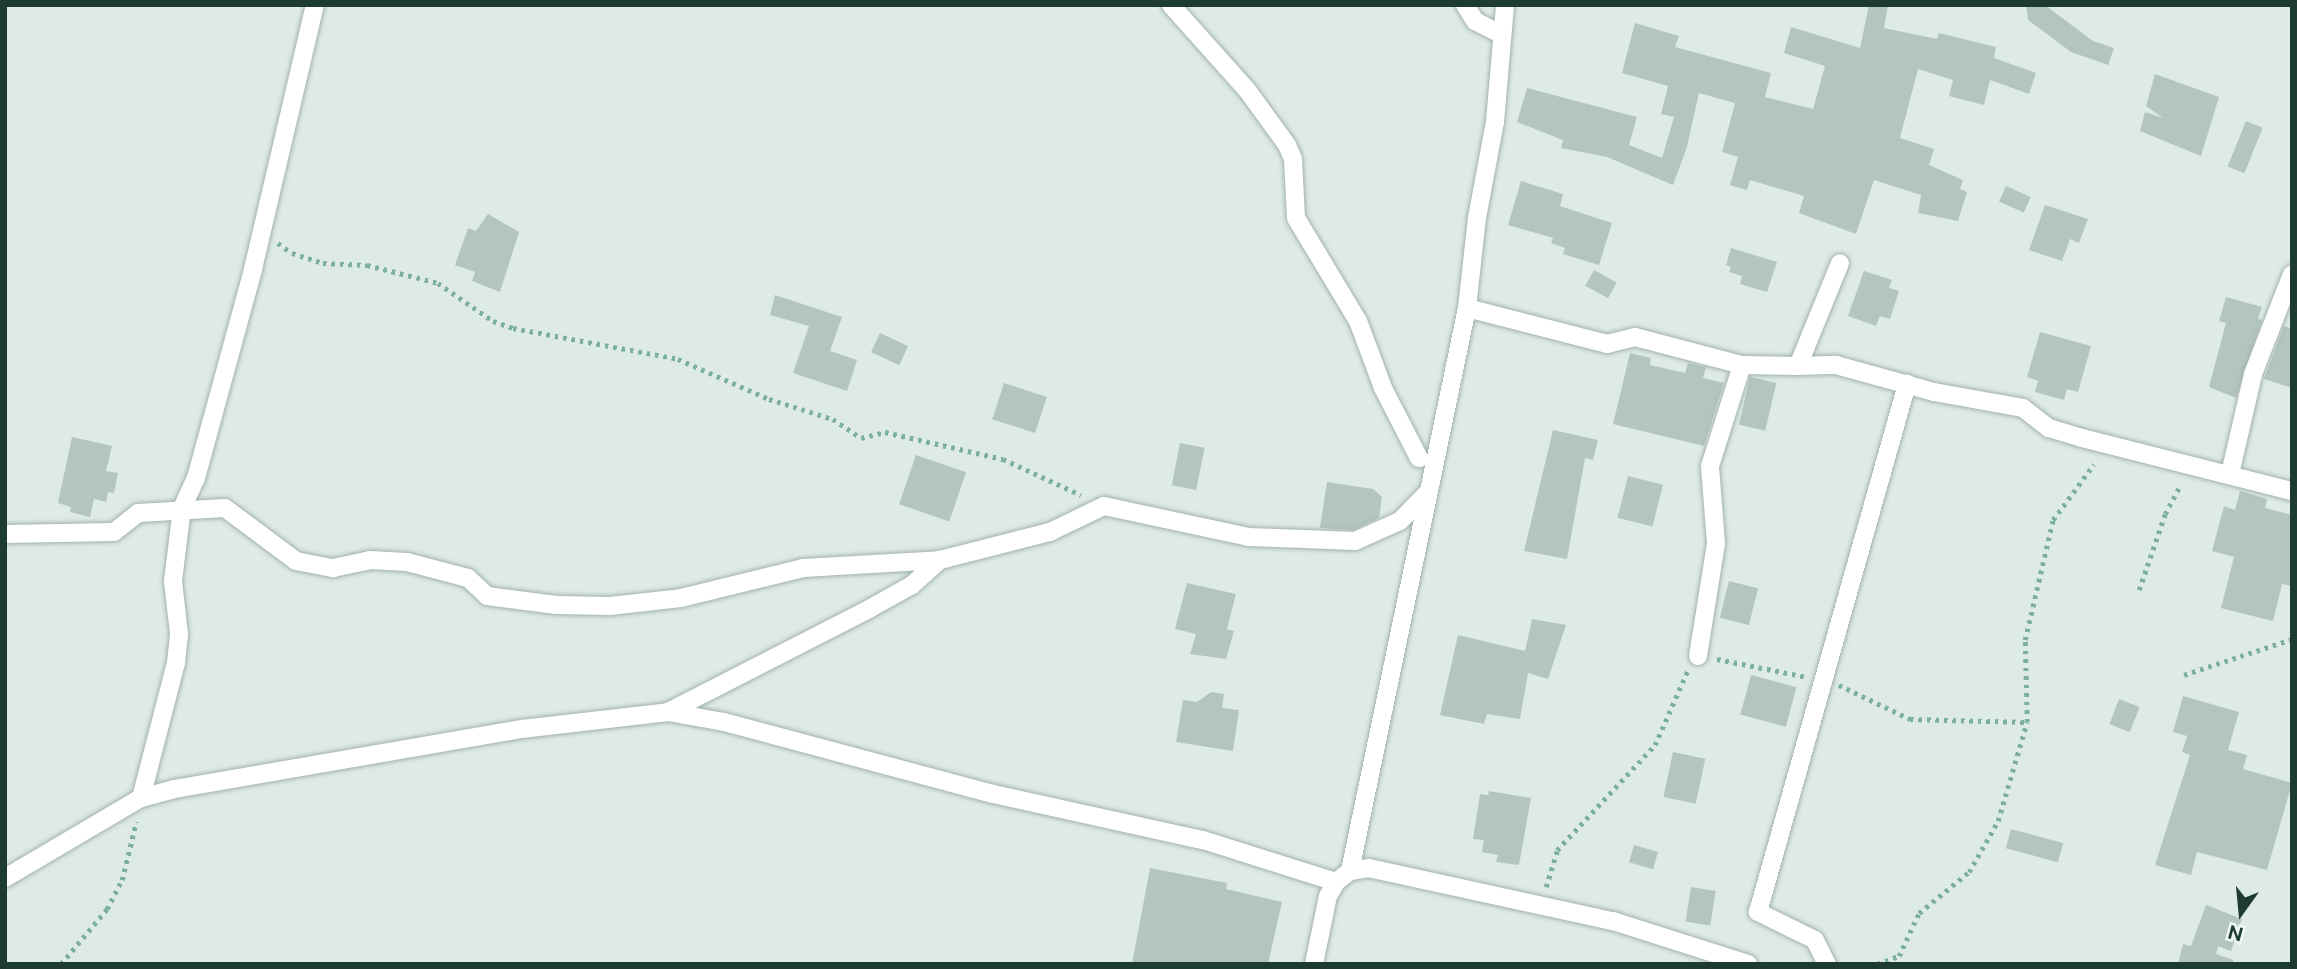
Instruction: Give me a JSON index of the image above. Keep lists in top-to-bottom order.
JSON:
{
  "north": "bottom"
}
